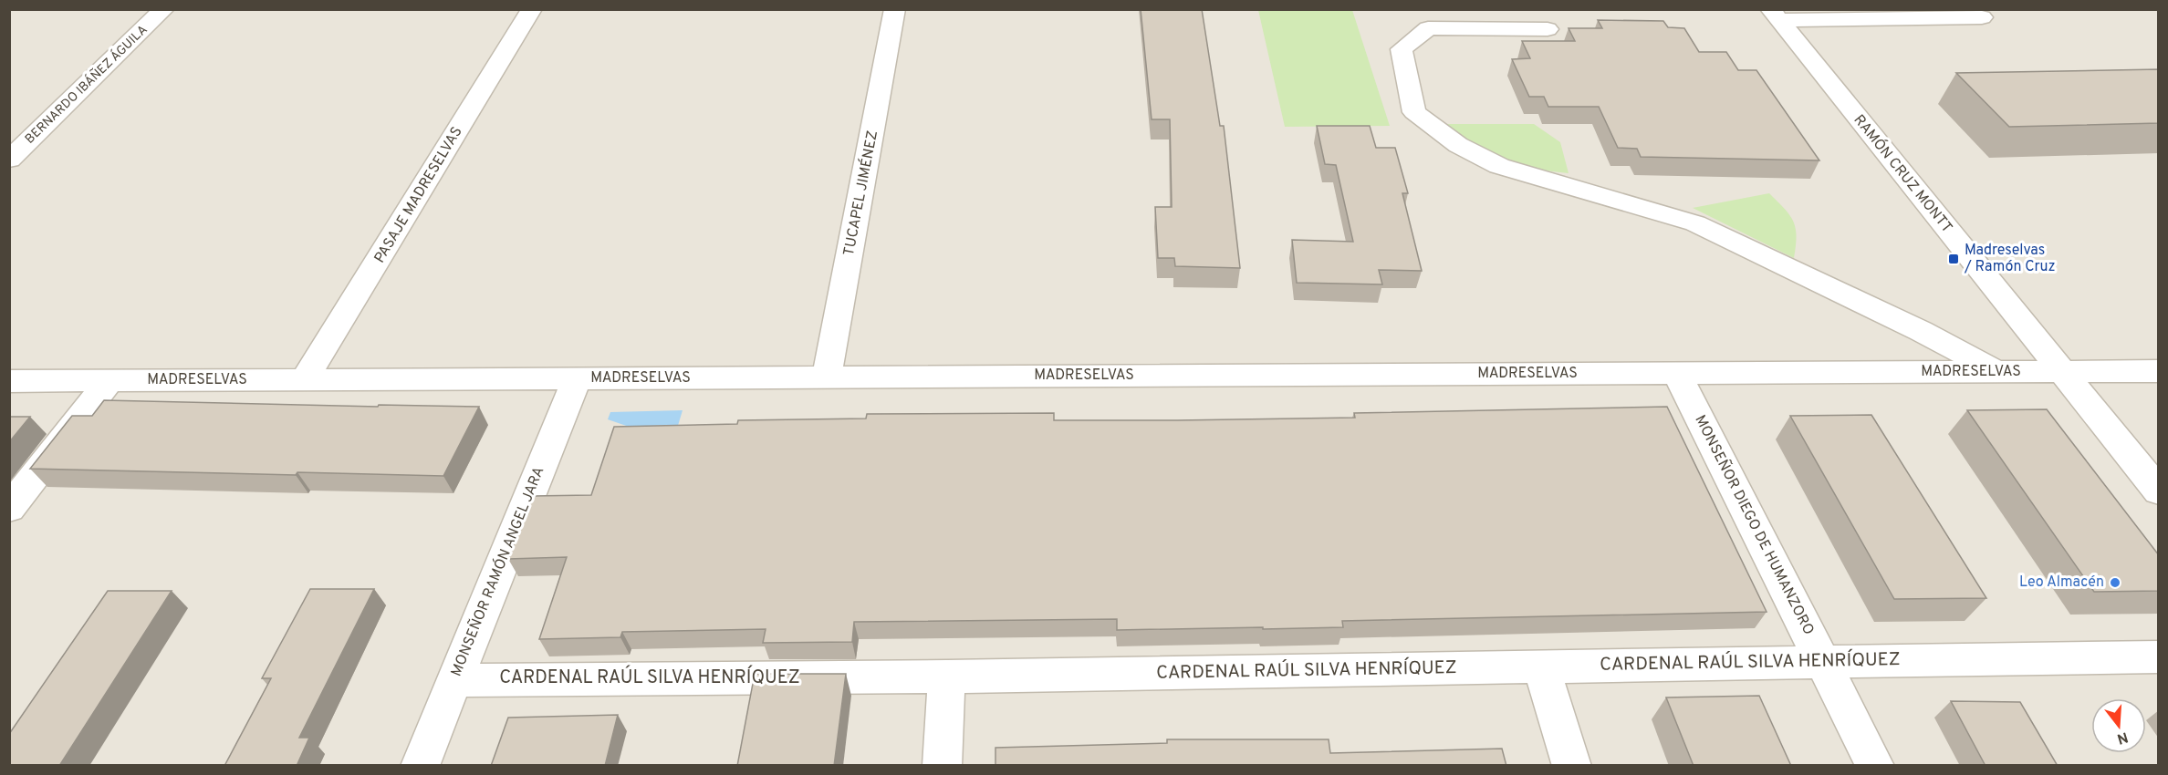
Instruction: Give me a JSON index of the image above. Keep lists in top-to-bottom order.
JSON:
{
  "streets": {
    "street": [
      "BERNARDO IBÁÑEZ ÁGUILA",
      "RAMÓN CRUZ MONTT",
      "TUCAPEL JIMÉNEZ",
      "PASAJE MADRESELVAS",
      "MADRESELVAS",
      "MONSEÑOR DIEGO DE HUMANZORO",
      "MONSEÑOR RAMÓN ANGEL JARA",
      "CARDENAL RAÚL SILVA HENRÍQUEZ"
    ]
  },
  "crossings": [
    ["RAMÓN CRUZ MONTT", "MADRESELVAS"],
    ["TUCAPEL JIMÉNEZ", "MADRESELVAS"],
    ["PASAJE MADRESELVAS", "MADRESELVAS"],
    ["MADRESELVAS", "MONSEÑOR DIEGO DE HUMANZORO"],
    ["MADRESELVAS", "MONSEÑOR RAMÓN ANGEL JARA"],
    ["MONSEÑOR DIEGO DE HUMANZORO", "CARDENAL RAÚL SILVA HENRÍQUEZ"],
    ["MONSEÑOR RAMÓN ANGEL JARA", "CARDENAL RAÚL SILVA HENRÍQUEZ"]
  ],
  "places": {
    "transit": ["Madreselvas / Ramón Cruz"],
    "other": ["Leo Almacén"]
  },
  "north": "bottom"
}
